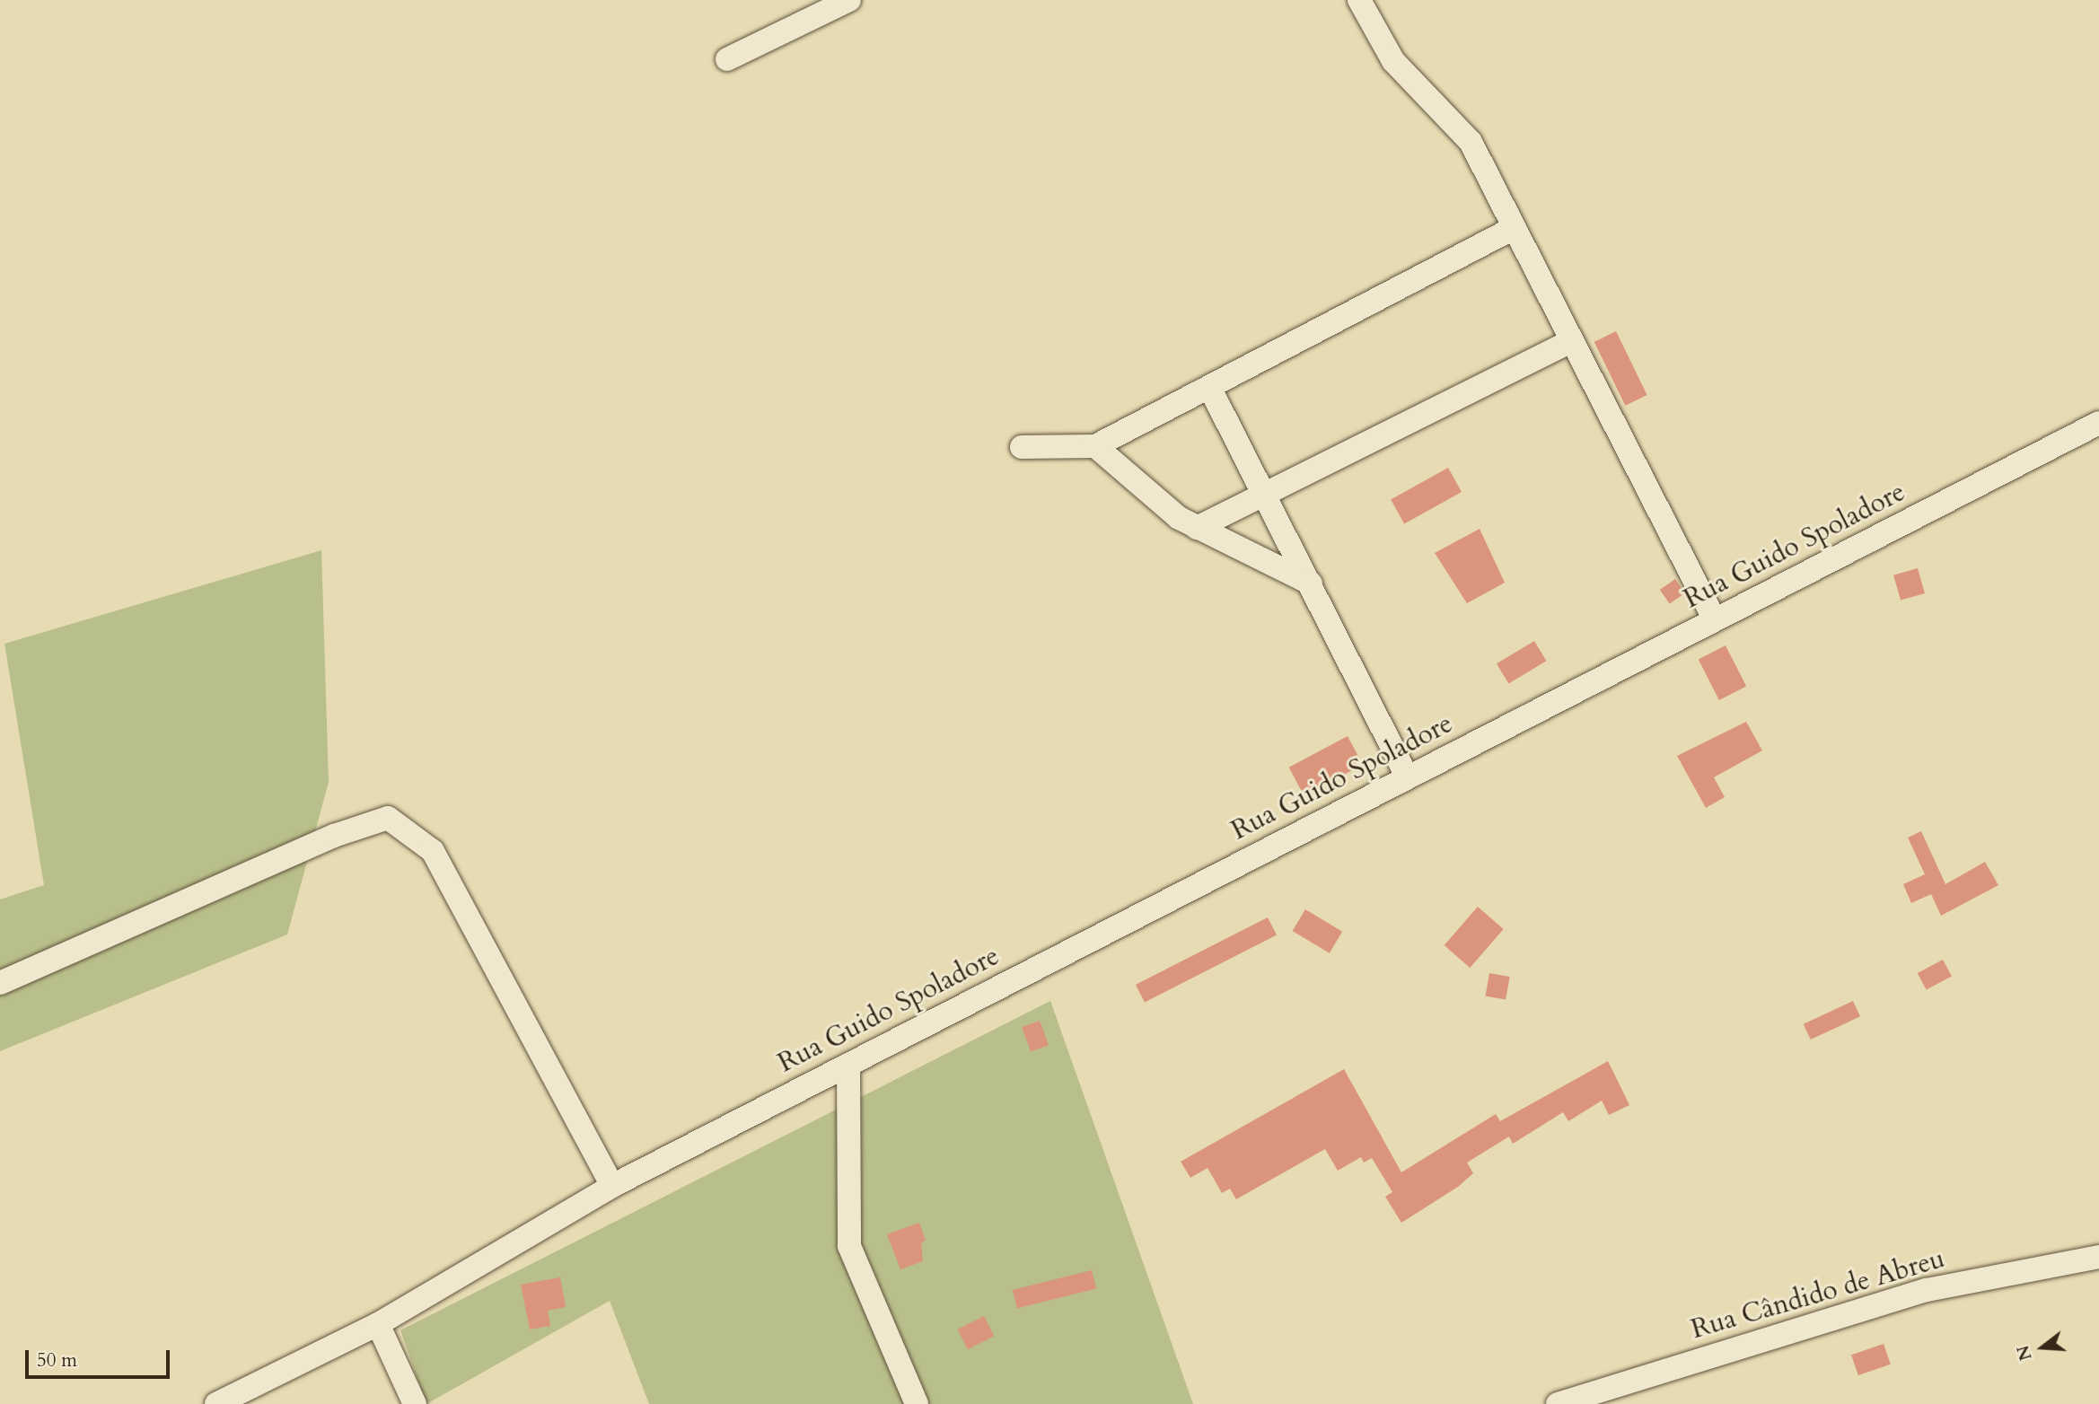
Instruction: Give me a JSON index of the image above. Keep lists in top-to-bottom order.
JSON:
{
  "streets": {
    "street": ["Rua Guido Spoladore", "Rua Cândido de Abreu"]
  },
  "scale_bar": "50 m",
  "north": "left"
}
